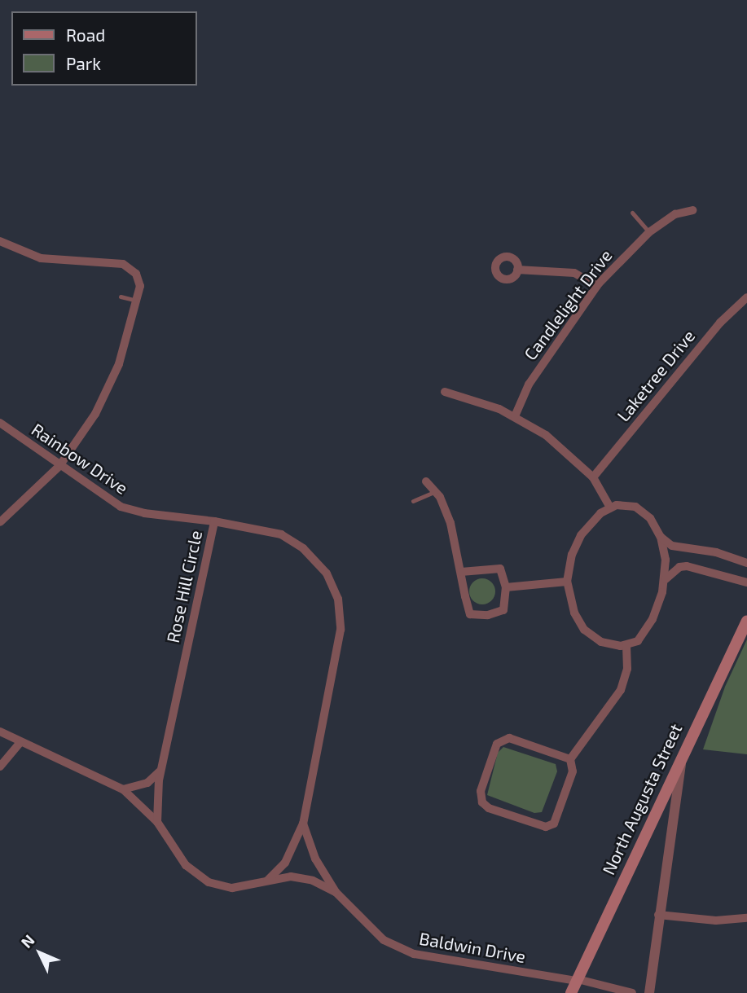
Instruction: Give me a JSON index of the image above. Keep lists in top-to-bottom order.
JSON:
{
  "streets": {
    "main road": ["North Augusta Street"],
    "street": [
      "Candlelight Drive",
      "Laketree Drive",
      "Rainbow Drive",
      "Rose Hill Circle",
      "Baldwin Drive"
    ]
  },
  "crossings": [
    ["Rainbow Drive", "Rose Hill Circle"],
    ["Rose Hill Circle", "Baldwin Drive"],
    ["North Augusta Street", "Baldwin Drive"]
  ],
  "legend": ["Road", "Park"],
  "north": "top left"
}
